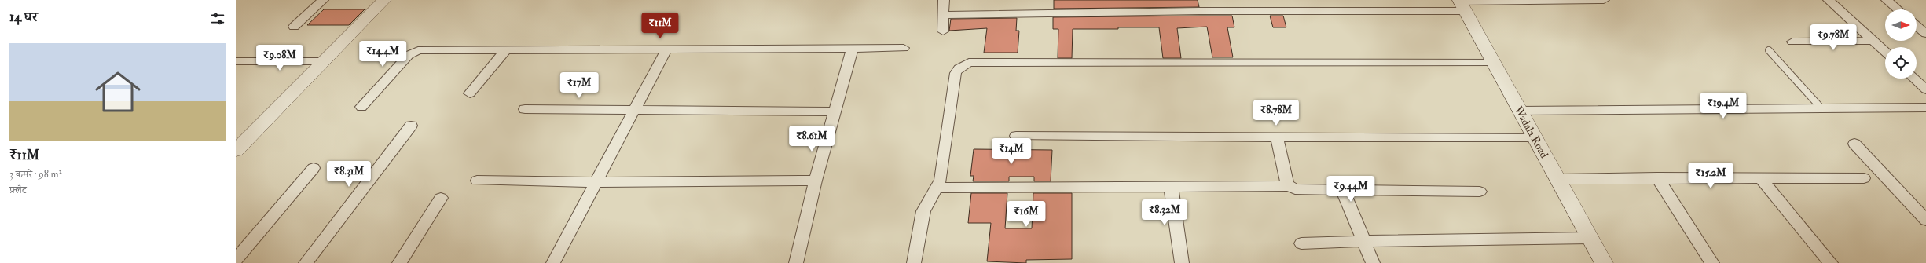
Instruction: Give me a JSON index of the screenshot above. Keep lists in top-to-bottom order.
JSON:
{
  "streets": {
    "street": ["Wadala Road"]
  },
  "north": "right",
  "page": {
    "heading": "14 घर",
    "price": [
      "₹11M",
      "₹9.78M",
      "₹14.4M",
      "₹9.08M",
      "₹17M",
      "₹19.4M",
      "₹8.78M",
      "₹8.61M",
      "₹14M",
      "₹8.31M",
      "₹15.2M",
      "₹9.44M",
      "₹8.32M",
      "₹16M"
    ],
    "list": [
      {
        "name": "₹11M",
        "note": "3 कमरे · 98 m² · फ़्लैट"
      }
    ]
  }
}
